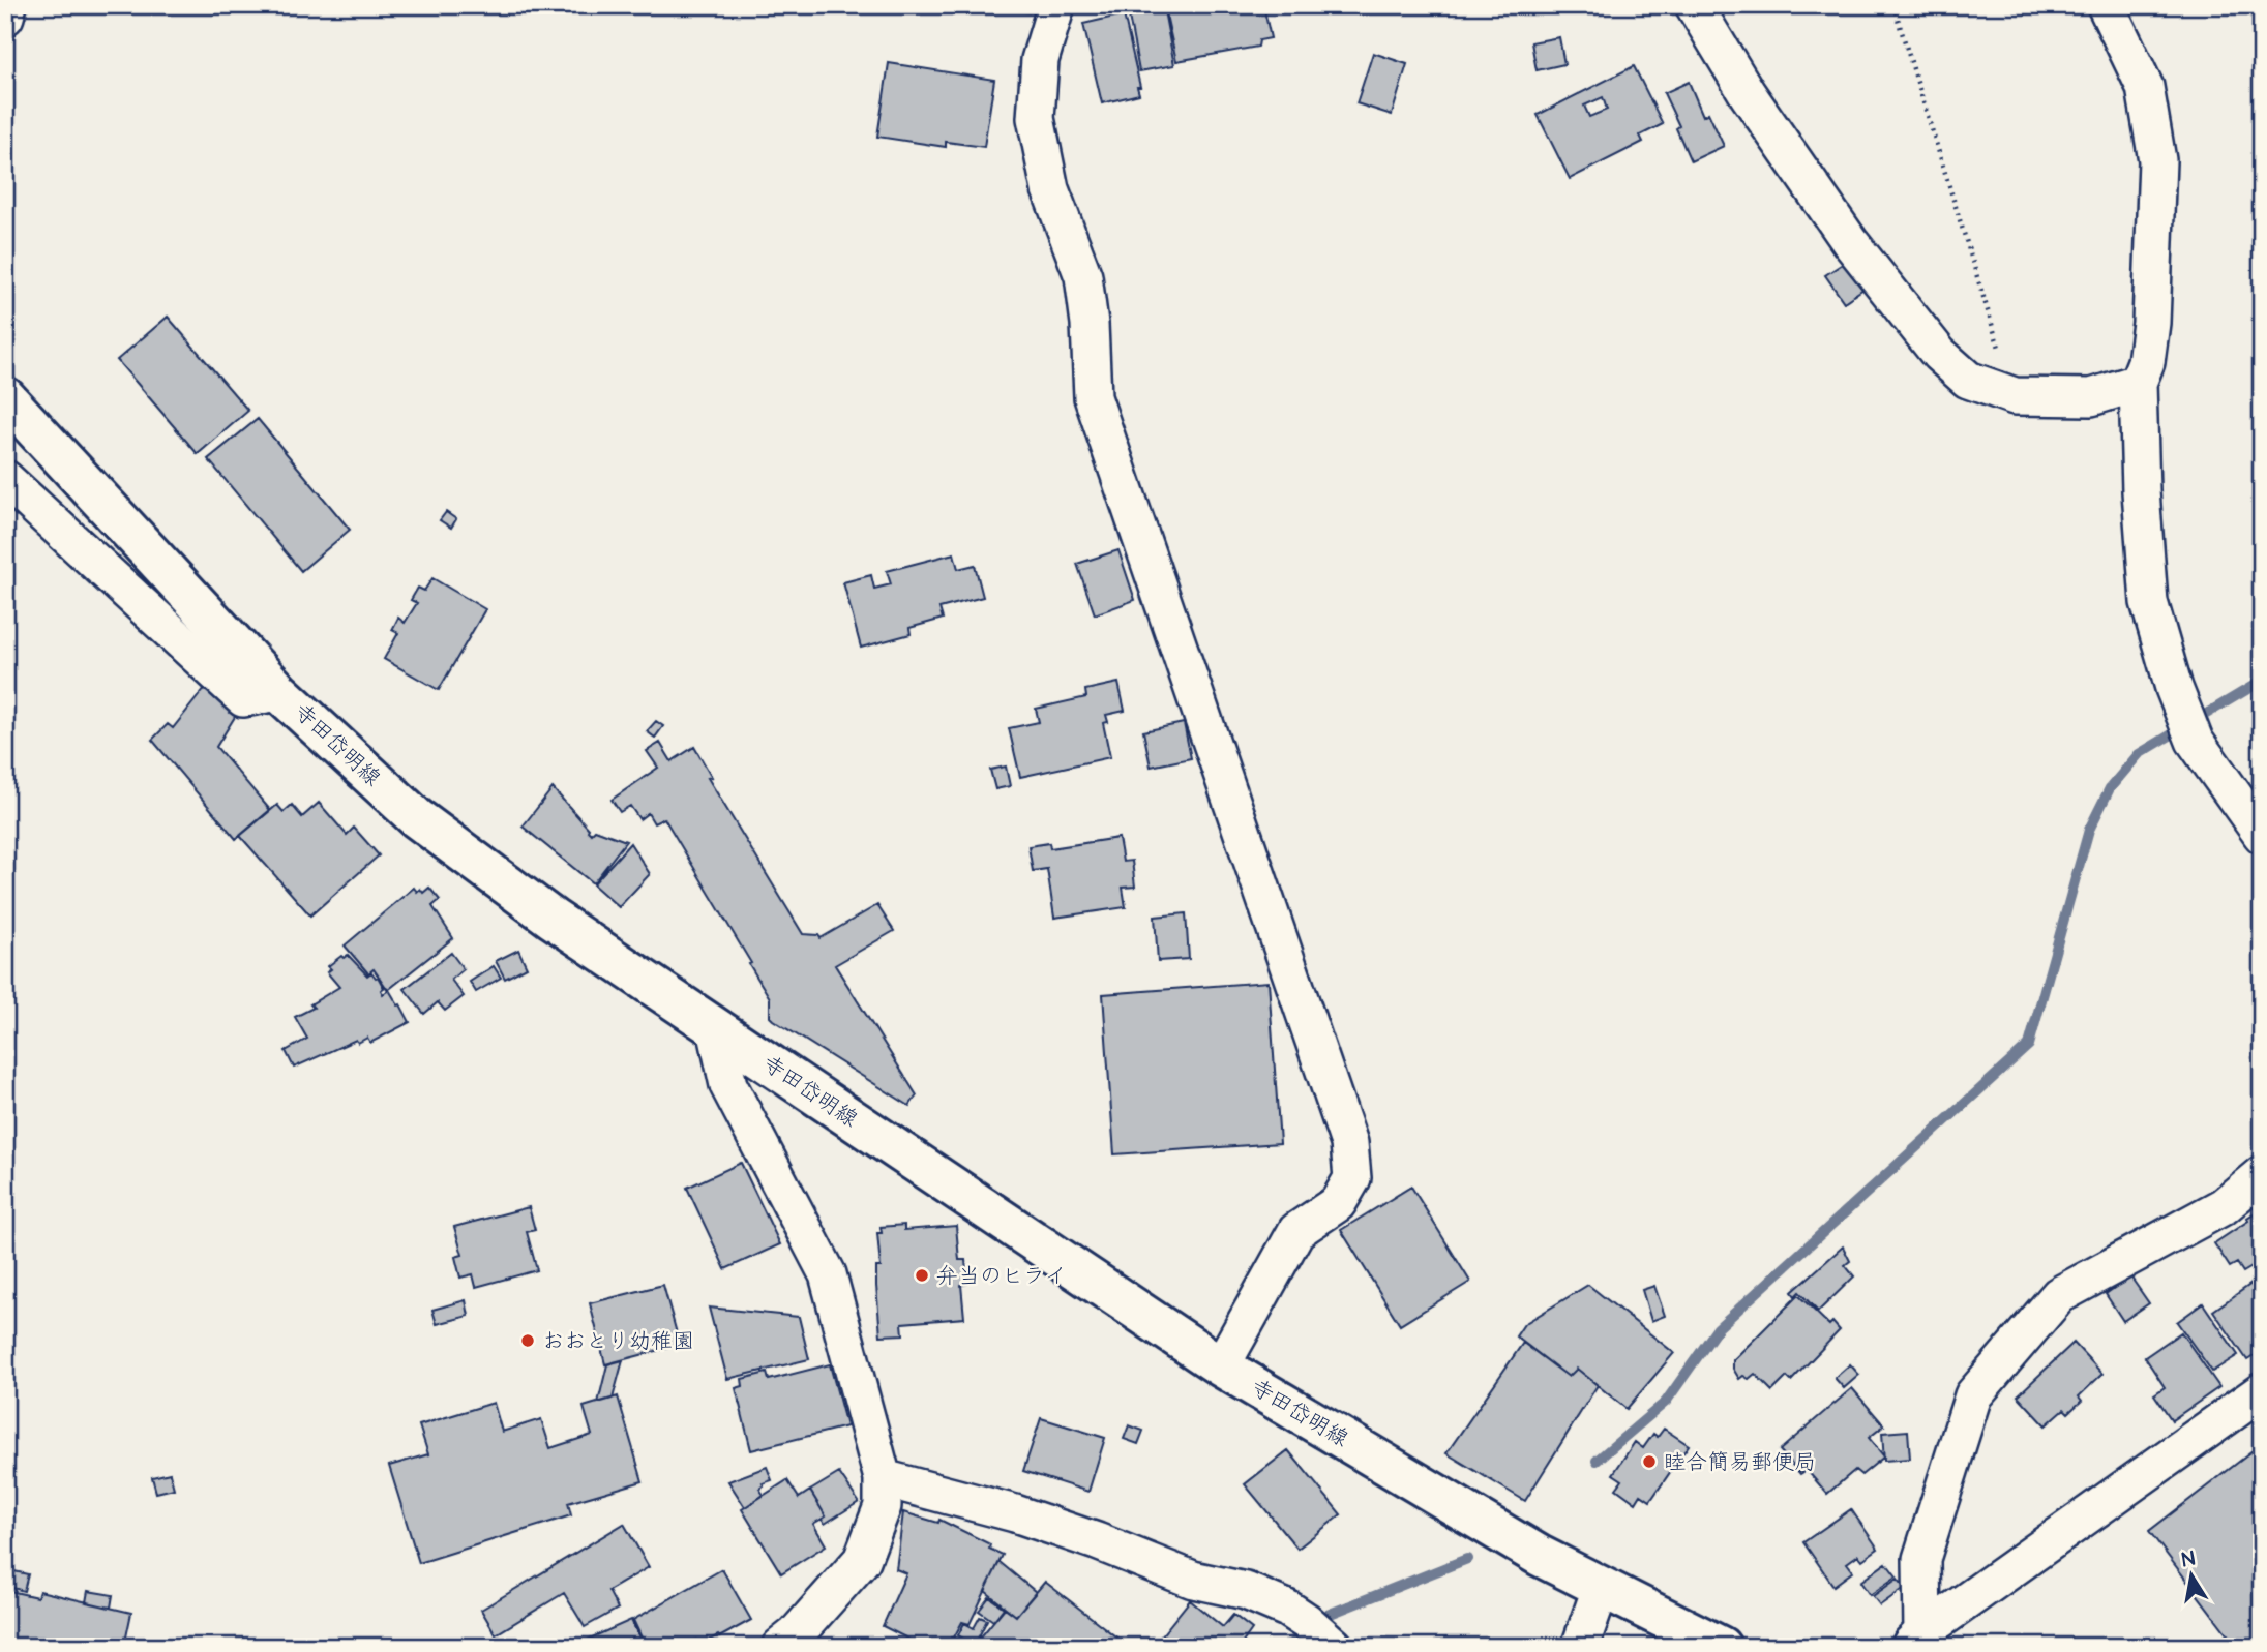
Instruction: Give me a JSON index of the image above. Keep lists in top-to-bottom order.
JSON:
{
  "streets": {
    "main road": ["寺田岱明線"]
  },
  "places": ["弁当のヒライ", "おおとり幼稚園", "睦合簡易郵便局"],
  "north": "top"
}
